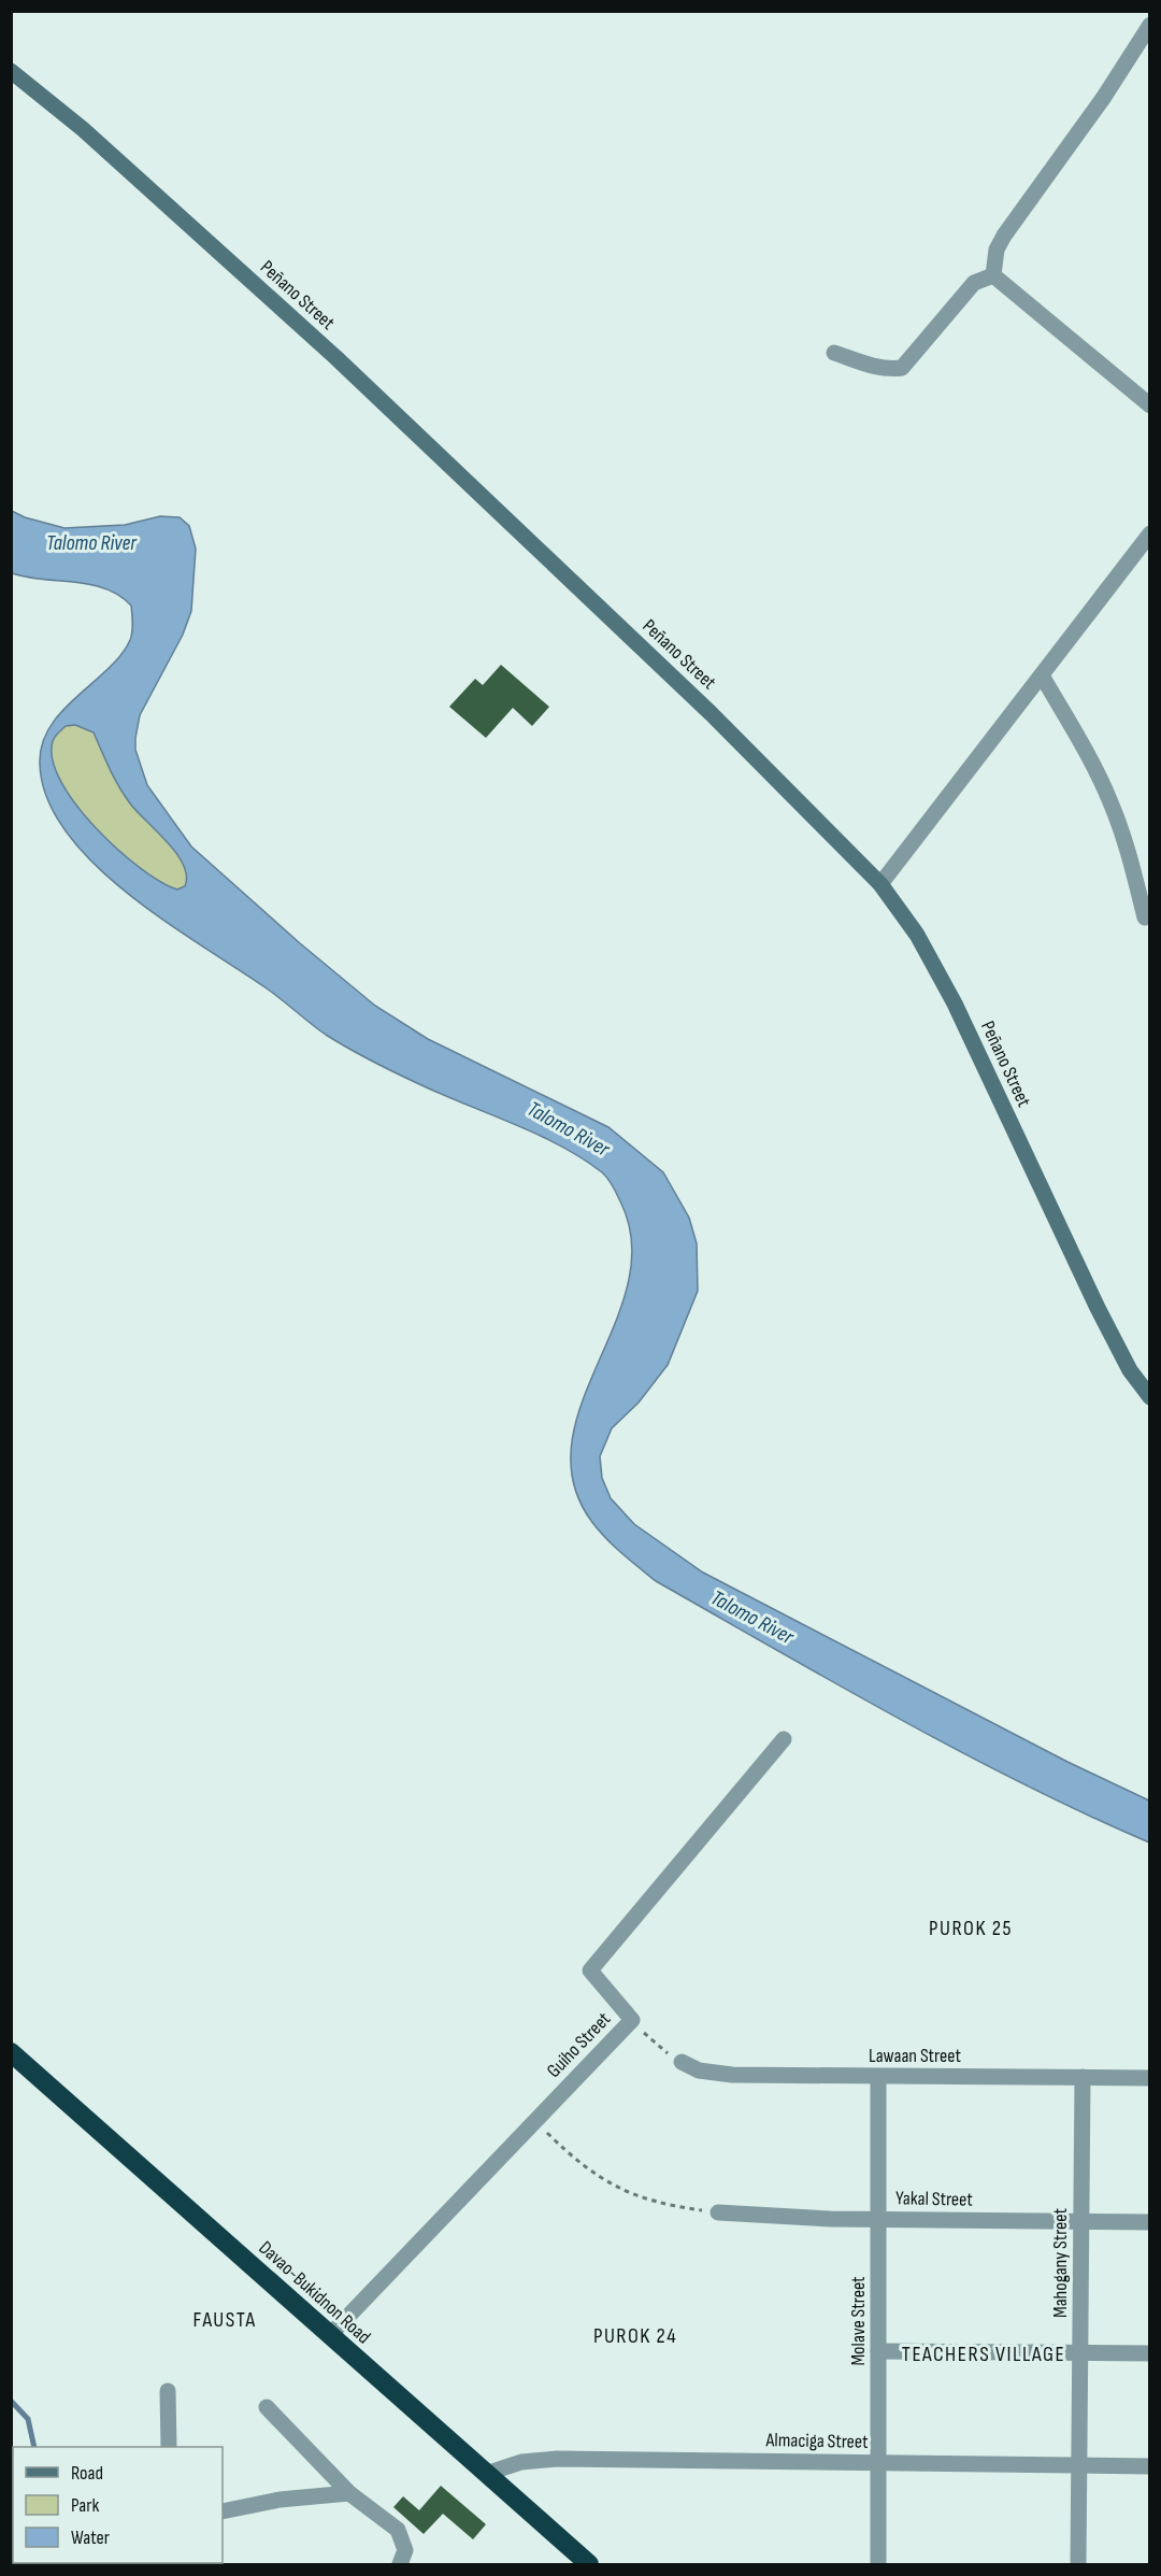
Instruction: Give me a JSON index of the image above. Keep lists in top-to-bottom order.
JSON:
{
  "streets": {
    "highway": ["Davao-Bukidnon Road"],
    "street": [
      "Peñano Street",
      "Guiho Street",
      "Lawaan Street",
      "Yakal Street",
      "Mahogany Street",
      "Molave Street",
      "Almaciga Street"
    ]
  },
  "crossings": [
    ["Guiho Street", "Davao-Bukidnon Road"],
    ["Lawaan Street", "Mahogany Street"],
    ["Lawaan Street", "Molave Street"],
    ["Yakal Street", "Mahogany Street"],
    ["Yakal Street", "Molave Street"],
    ["Mahogany Street", "Almaciga Street"],
    ["Davao-Bukidnon Road", "Almaciga Street"],
    ["Molave Street", "Almaciga Street"]
  ],
  "districts": [
    "PUROK 25",
    "FAUSTA",
    "PUROK 24",
    "TEACHERS VILLAGE"
  ],
  "water": ["Talomo River"],
  "legend": ["Road", "Park", "Water"]
}
